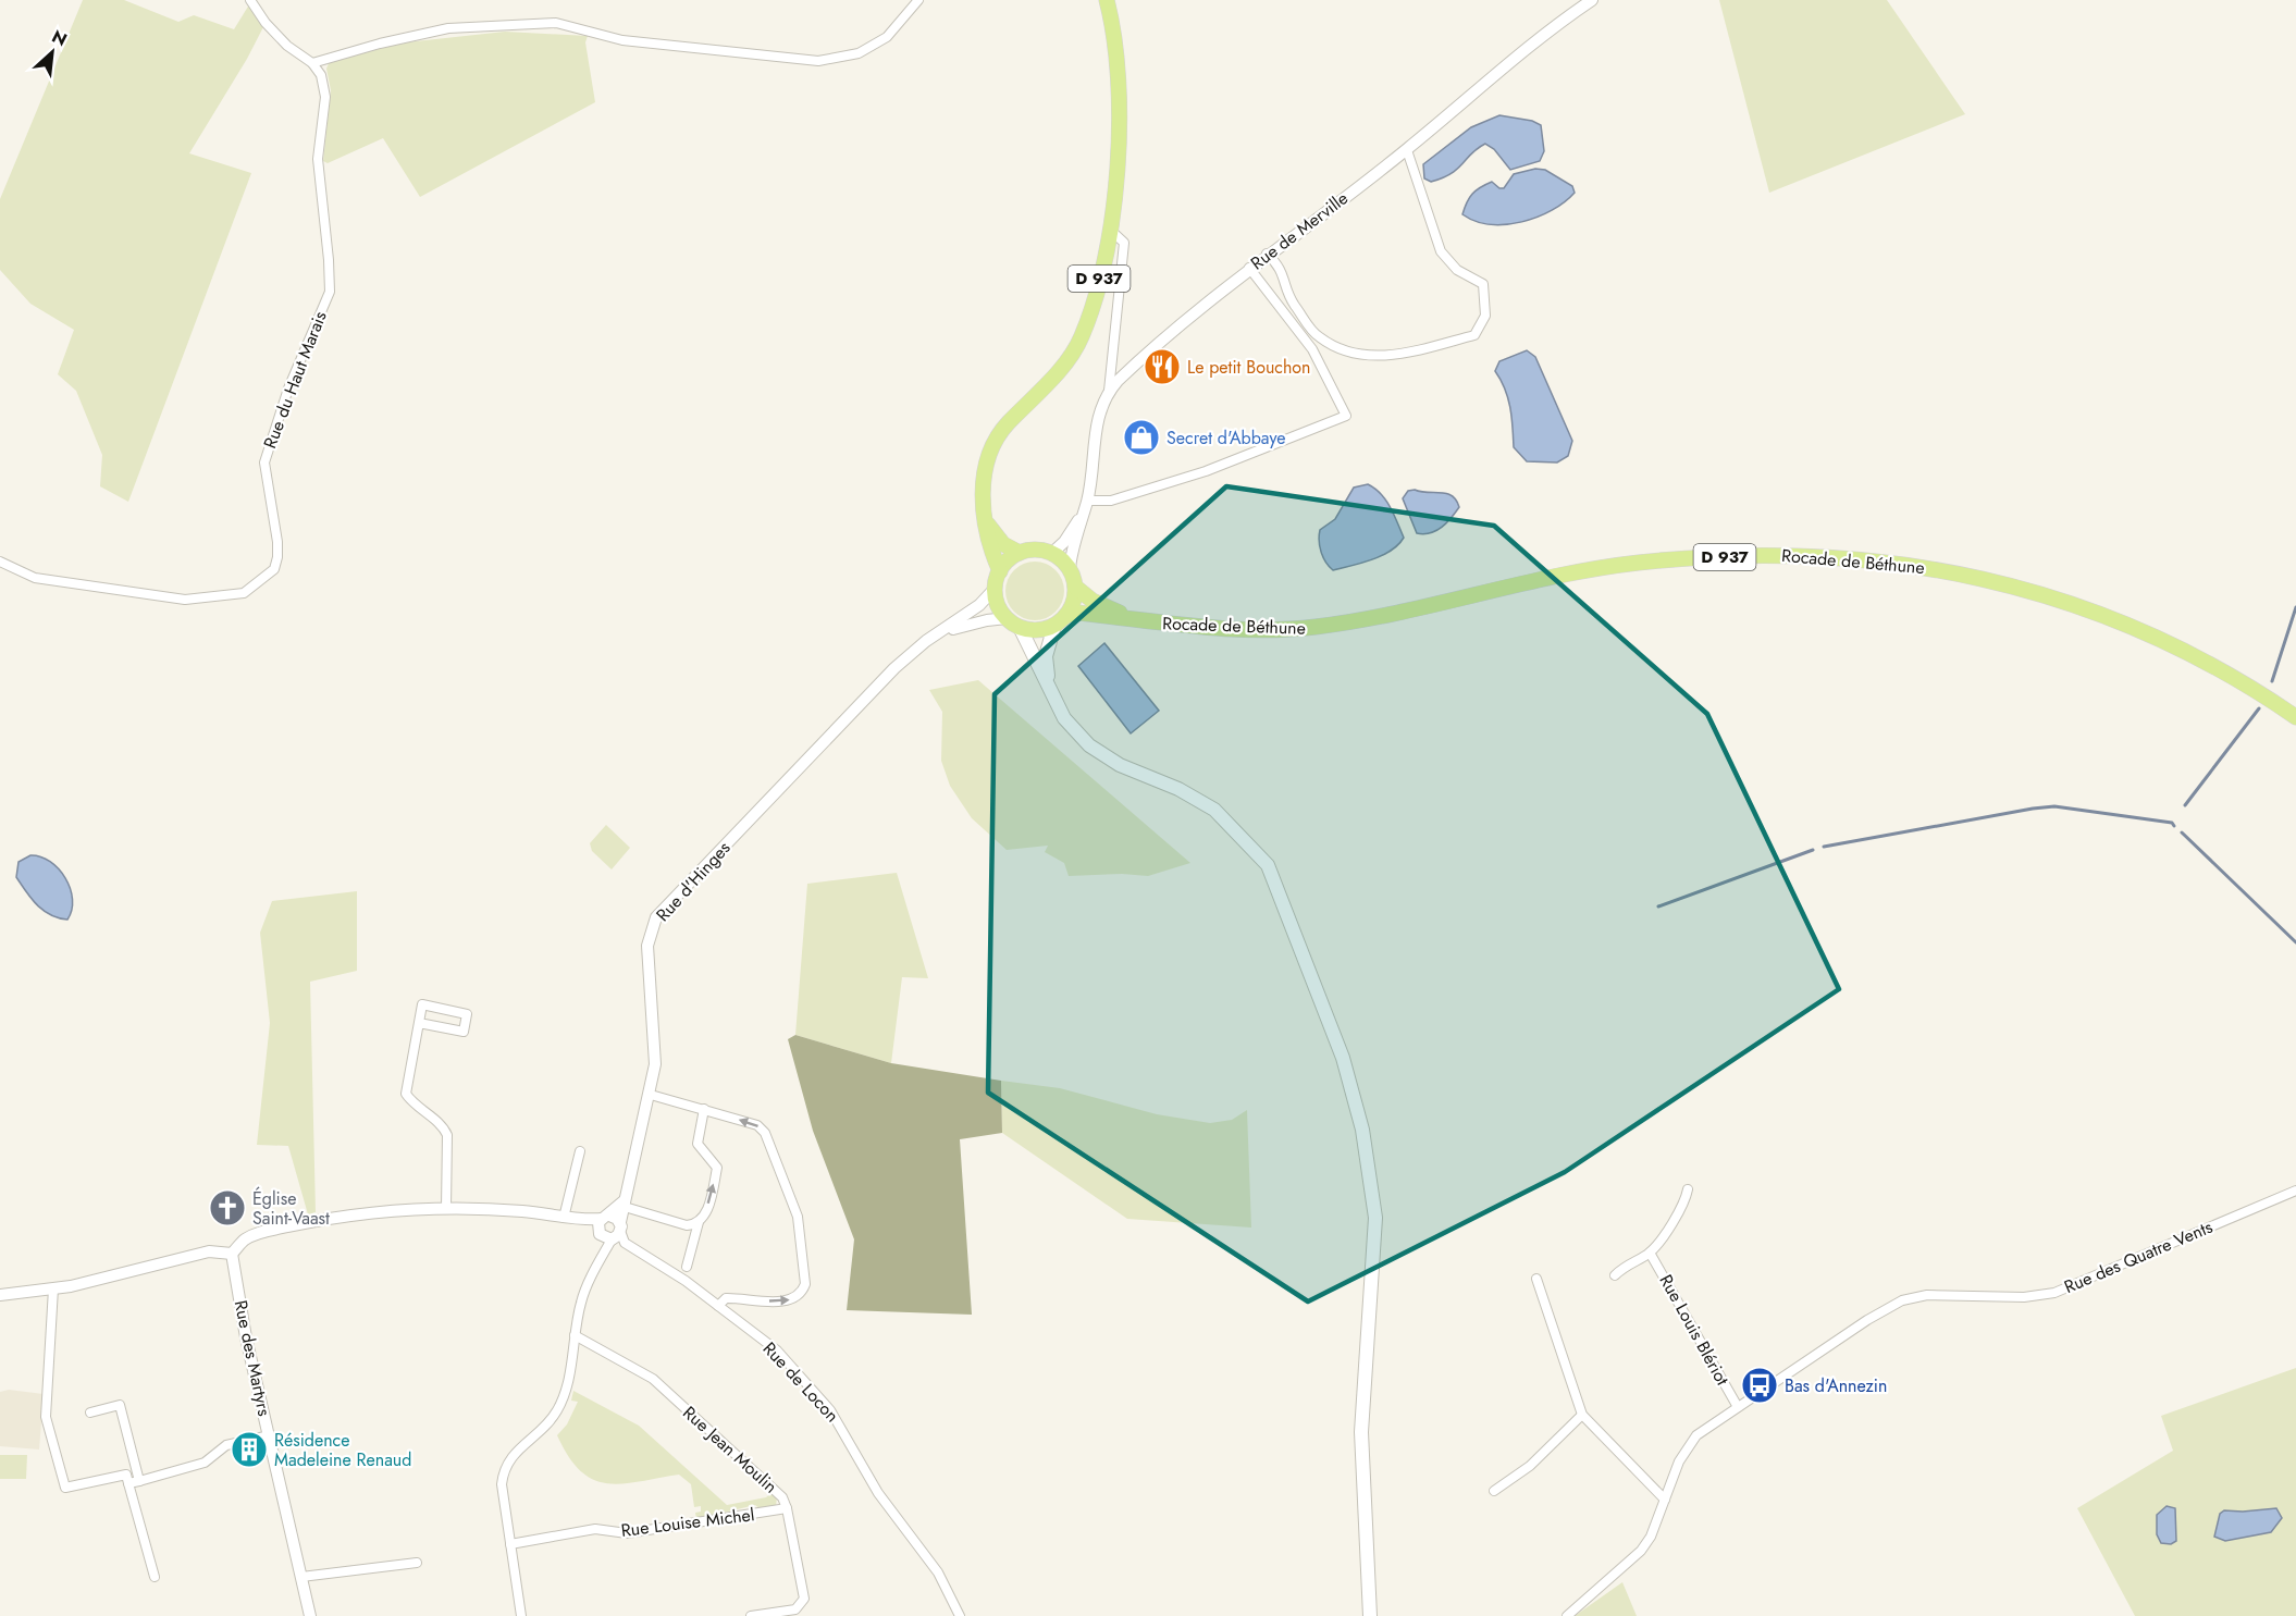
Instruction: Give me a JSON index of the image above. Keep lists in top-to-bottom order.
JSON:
{
  "streets": {
    "main road": ["D 937", "Rocade de Béthune"],
    "street": [
      "Rue de Merville",
      "Rue du Haut Marais",
      "Rue d'Hinges",
      "Rue des Quatre Vents",
      "Rue Louis Blériot",
      "Rue des Martyrs",
      "Rue de Locon",
      "Rue Jean Moulin",
      "Rue Louise Michel"
    ]
  },
  "crossings": [
    ["Rue de Merville", "D 937"],
    ["Rue de Merville", "Rocade de Béthune"],
    ["Rue de Merville", "Rue d'Hinges"],
    ["D 937", "Rocade de Béthune"],
    ["D 937", "Rue d'Hinges"],
    ["Rocade de Béthune", "Rue d'Hinges"],
    ["Rue des Quatre Vents", "Rue Louis Blériot"],
    ["Rue Jean Moulin", "Rue Louise Michel"]
  ],
  "places": {
    "restaurant": ["Le petit Bouchon"],
    "shop": ["Secret d'Abbaye"],
    "church": ["Église Saint-Vaast"],
    "bus stop": ["Bas d'Annezin"],
    "building": ["Résidence Madeleine Renaud"]
  },
  "north": "top right"
}
